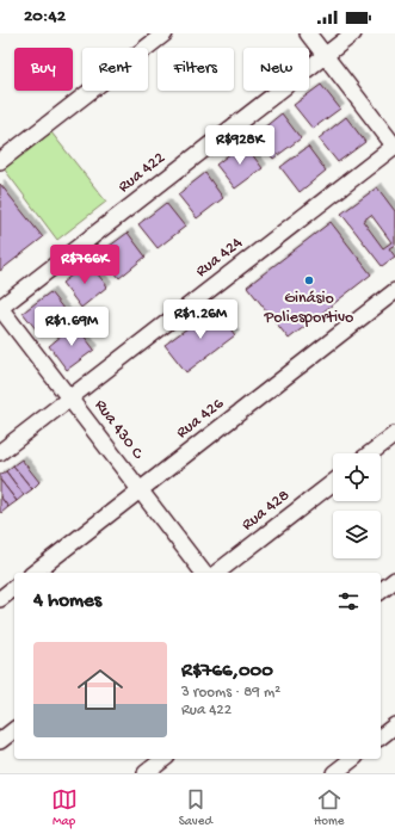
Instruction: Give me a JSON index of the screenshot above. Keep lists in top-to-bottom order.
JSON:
{
  "streets": {
    "street": [
      "Rua 422",
      "Rua 424",
      "Rua 426",
      "Rua 430 C",
      "Rua 428"
    ]
  },
  "crossings": [
    ["Rua 422", "Rua 430 C"],
    ["Rua 424", "Rua 430 C"],
    ["Rua 426", "Rua 430 C"]
  ],
  "places": ["Ginásio Poliesportivo"],
  "page": {
    "status": "20:42",
    "chip": [
      "Buy",
      "Rent",
      "Filters",
      "New"
    ],
    "price": [
      "R$928K",
      "R$766K",
      "R$1.26M",
      "R$1.69M"
    ],
    "heading": "4 homes",
    "list": [
      {
        "name": "R$766,000",
        "note": "3 rooms · 89 m² · Rua 422"
      }
    ],
    "tabs": ["Map", "Saved", "Home"]
  }
}
